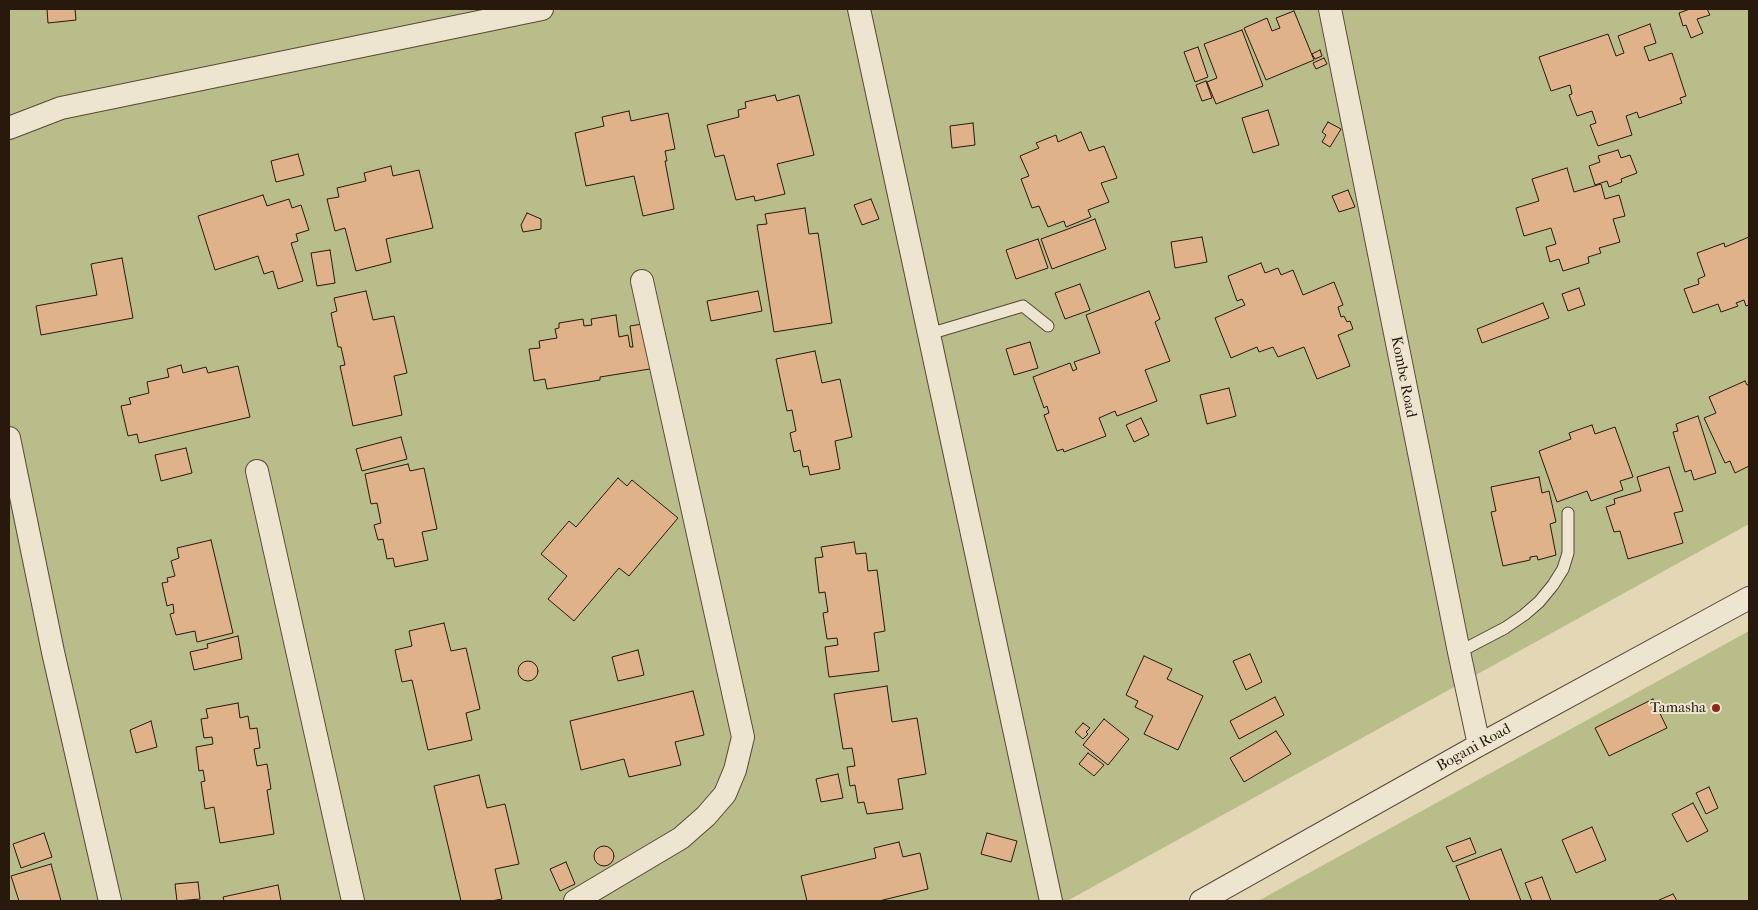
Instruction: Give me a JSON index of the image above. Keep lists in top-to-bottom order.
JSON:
{
  "streets": {
    "street": ["Kombe Road", "Bogani Road"]
  },
  "crossings": [
    ["Kombe Road", "Bogani Road"]
  ],
  "places": ["Tamasha"]
}
